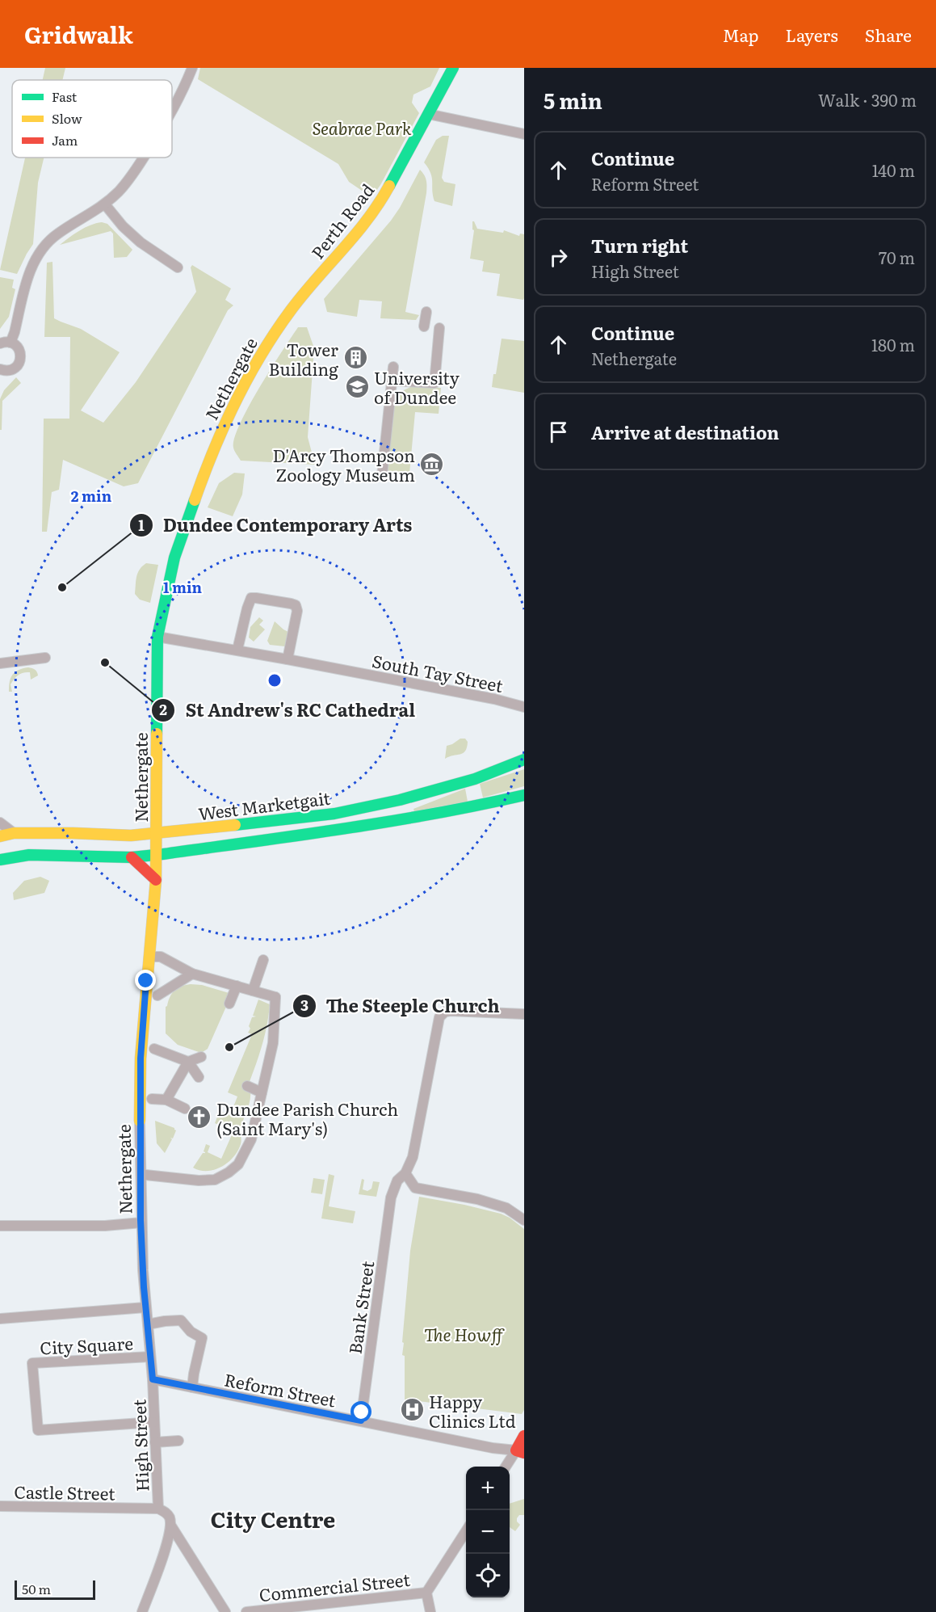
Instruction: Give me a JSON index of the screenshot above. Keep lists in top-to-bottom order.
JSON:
{
  "streets": {
    "street": [
      "Perth Road",
      "Nethergate",
      "South Tay Street",
      "West Marketgait",
      "Bank Street",
      "City Square",
      "Reform Street",
      "High Street",
      "Castle Street",
      "Commercial Street"
    ]
  },
  "crossings": [
    ["Perth Road", "Nethergate"],
    ["Nethergate", "West Marketgait"],
    ["Nethergate", "High Street"],
    ["Bank Street", "Reform Street"],
    ["City Square", "High Street"],
    ["Reform Street", "High Street"],
    ["High Street", "Castle Street"]
  ],
  "districts": ["City Centre"],
  "parks": ["Seabrae Park", "The Howff"],
  "places": {
    "building": ["Tower Building"],
    "school or university": ["University of Dundee"],
    "museum": ["D'Arcy Thompson Zoology Museum"],
    "other": ["Dundee Contemporary Arts", "St Andrew's RC Cathedral", "The Steeple Church"],
    "church": ["Dundee Parish Church (Saint Mary's)"],
    "hospital": ["Happy Clinics Ltd"]
  },
  "legend": ["Fast", "Slow", "Jam"],
  "scale_bar": "50 m",
  "page": {
    "header": "Gridwalk",
    "nav": ["Map", "Layers", "Share"],
    "heading": ["5 min", "Walk · 390 m"],
    "list": [
      ["Continue", "Reform Street", "140 m"],
      ["Turn right", "High Street", "70 m"],
      ["Continue", "Nethergate", "180 m"],
      "Arrive at destination"
    ],
    "map_buttons": ["+", "−"],
    "scale": "50 m"
  },
  "rings": ["2 min", "1 min"]
}
